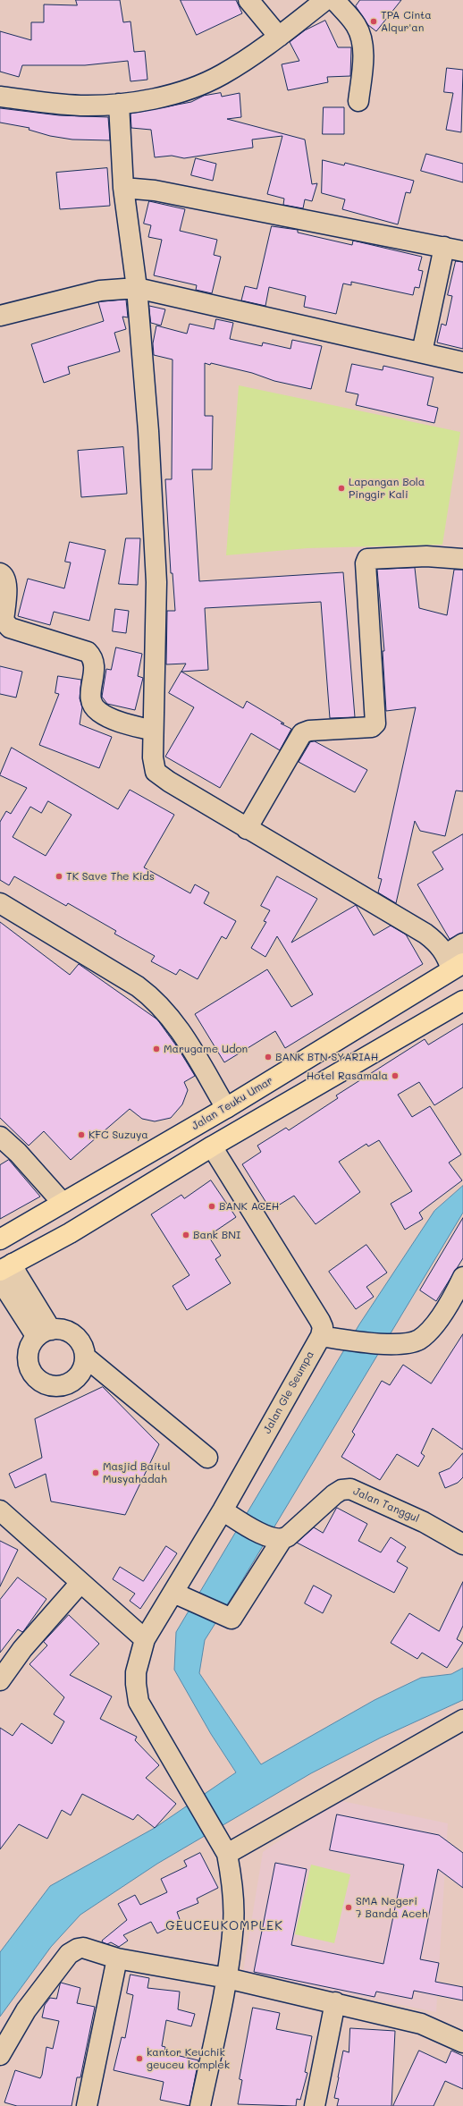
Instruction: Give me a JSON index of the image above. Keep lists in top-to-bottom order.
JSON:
{
  "streets": {
    "highway": ["Jalan Teuku Umar"],
    "street": ["Jalan Gle Seumpa", "Jalan Tanggul"]
  },
  "districts": ["GEUCEUKOMPLEK"],
  "places": [
    "TPA Cinta Alqur'an",
    "Lapangan Bola Pinggir Kali",
    "TK Save The Kids",
    "Marugame Udon",
    "BANK BTN SYARIAH",
    "Hotel Rasamala",
    "KFC Suzuya",
    "BANK ACEH",
    "Bank BNI",
    "Masjid Baitul Musyahadah",
    "SMA Negeri 7 Banda Aceh",
    "kantor Keuchik geuceu komplek"
  ]
}
